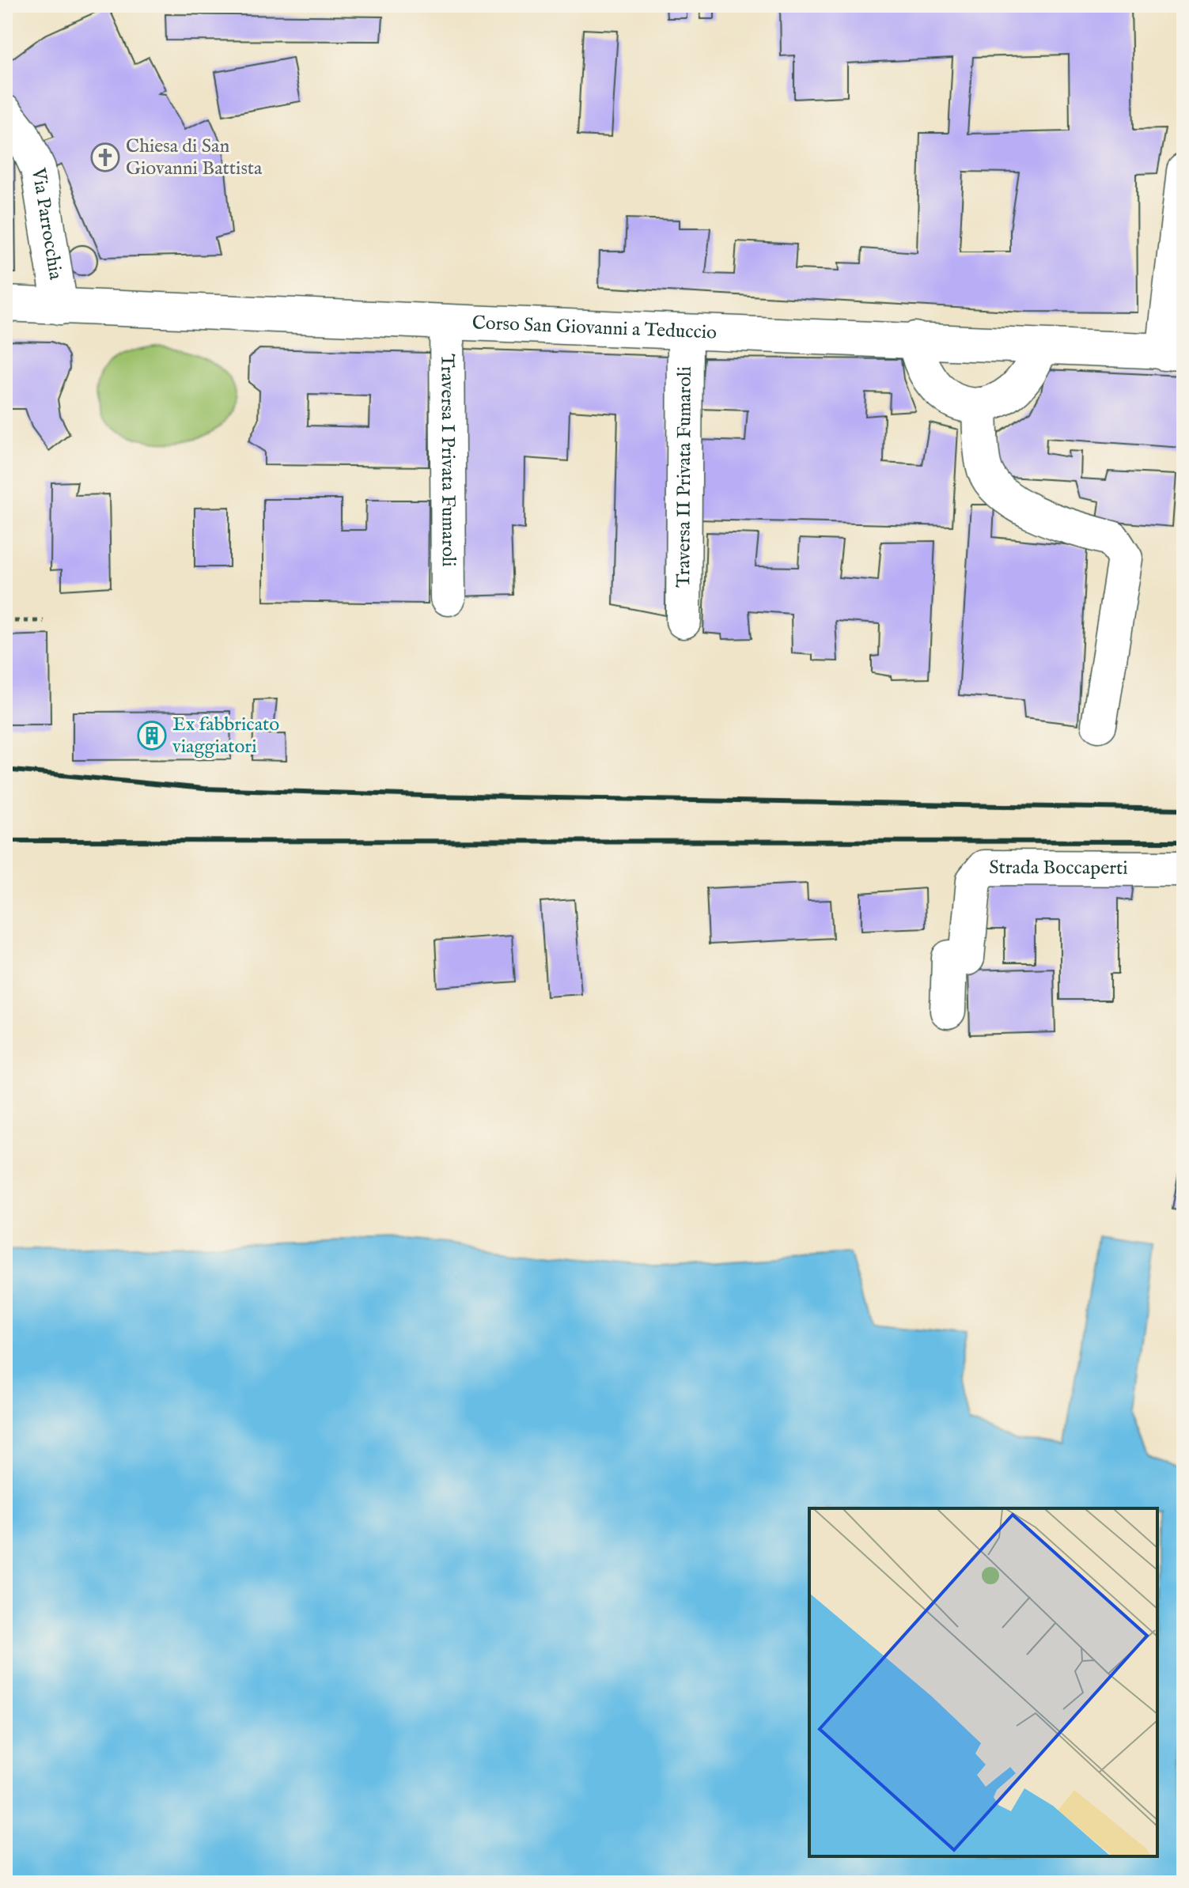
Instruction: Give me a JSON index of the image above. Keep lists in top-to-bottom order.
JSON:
{
  "streets": {
    "street": [
      "Via Parrocchia",
      "Corso San Giovanni a Teduccio",
      "Traversa I Privata Fumaroli",
      "Traversa II Privata Fumaroli",
      "Strada Boccaperti"
    ]
  },
  "crossings": [
    ["Via Parrocchia", "Corso San Giovanni a Teduccio"],
    ["Corso San Giovanni a Teduccio", "Traversa I Privata Fumaroli"],
    ["Corso San Giovanni a Teduccio", "Traversa II Privata Fumaroli"]
  ],
  "places": {
    "church": ["Chiesa di San Giovanni Battista"],
    "building": ["Ex fabbricato viaggiatori"]
  }
}
